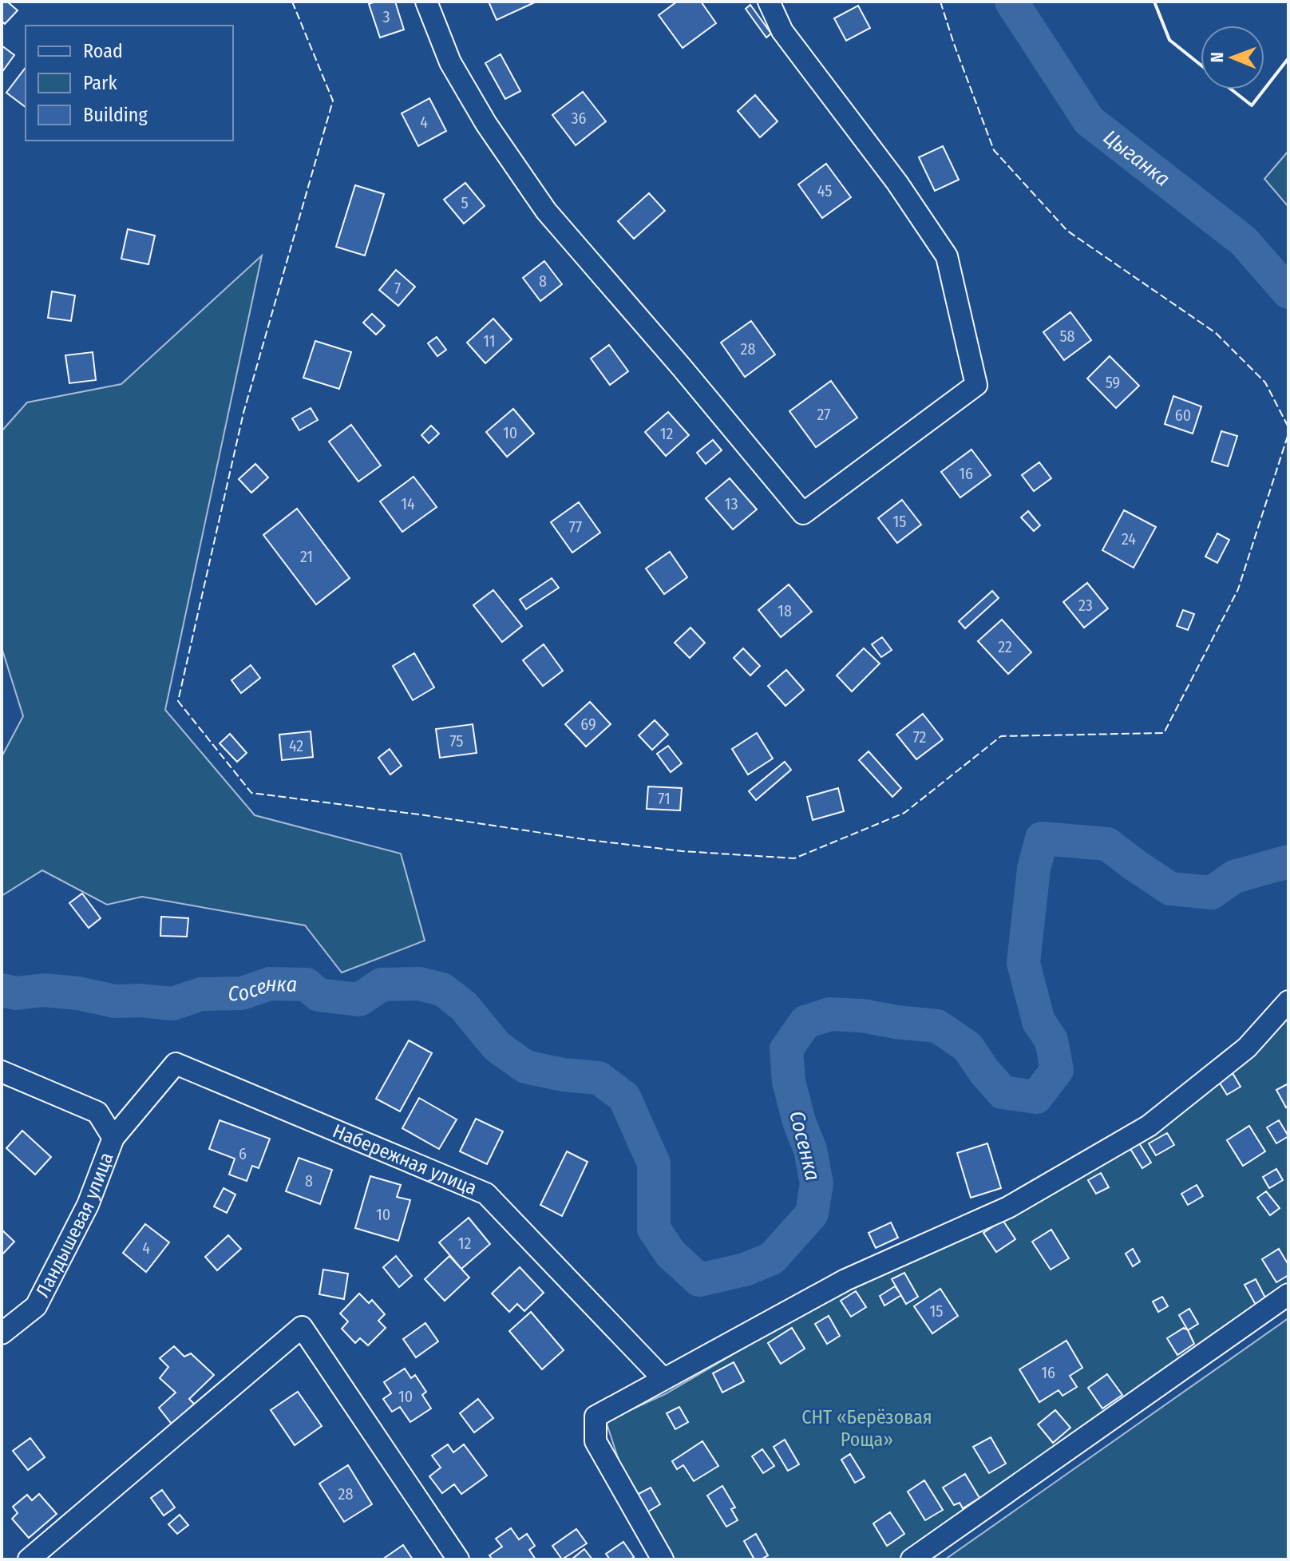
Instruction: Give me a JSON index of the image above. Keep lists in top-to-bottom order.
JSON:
{
  "streets": {
    "street": ["Набережная улица", "Ландышевая улица"]
  },
  "crossings": [
    ["Набережная улица", "Ландышевая улица"]
  ],
  "water": ["Цыганка", "Сосенка"],
  "parks": ["СНТ «Берёзовая Роща»"],
  "house_numbers": [
    "3",
    "36",
    "4",
    "45",
    "5",
    "8",
    "7",
    "58",
    "11",
    "28",
    "59",
    "27",
    "60",
    "10",
    "12",
    "16",
    "14",
    "13",
    "15",
    "77",
    "24",
    "21",
    "23",
    "18",
    "22",
    "69",
    "72",
    "75",
    "42",
    "71",
    "6",
    "8",
    "10",
    "12",
    "4",
    "15",
    "16",
    "10",
    "28"
  ],
  "legend": ["Road", "Park", "Building"],
  "north": "left"
}
